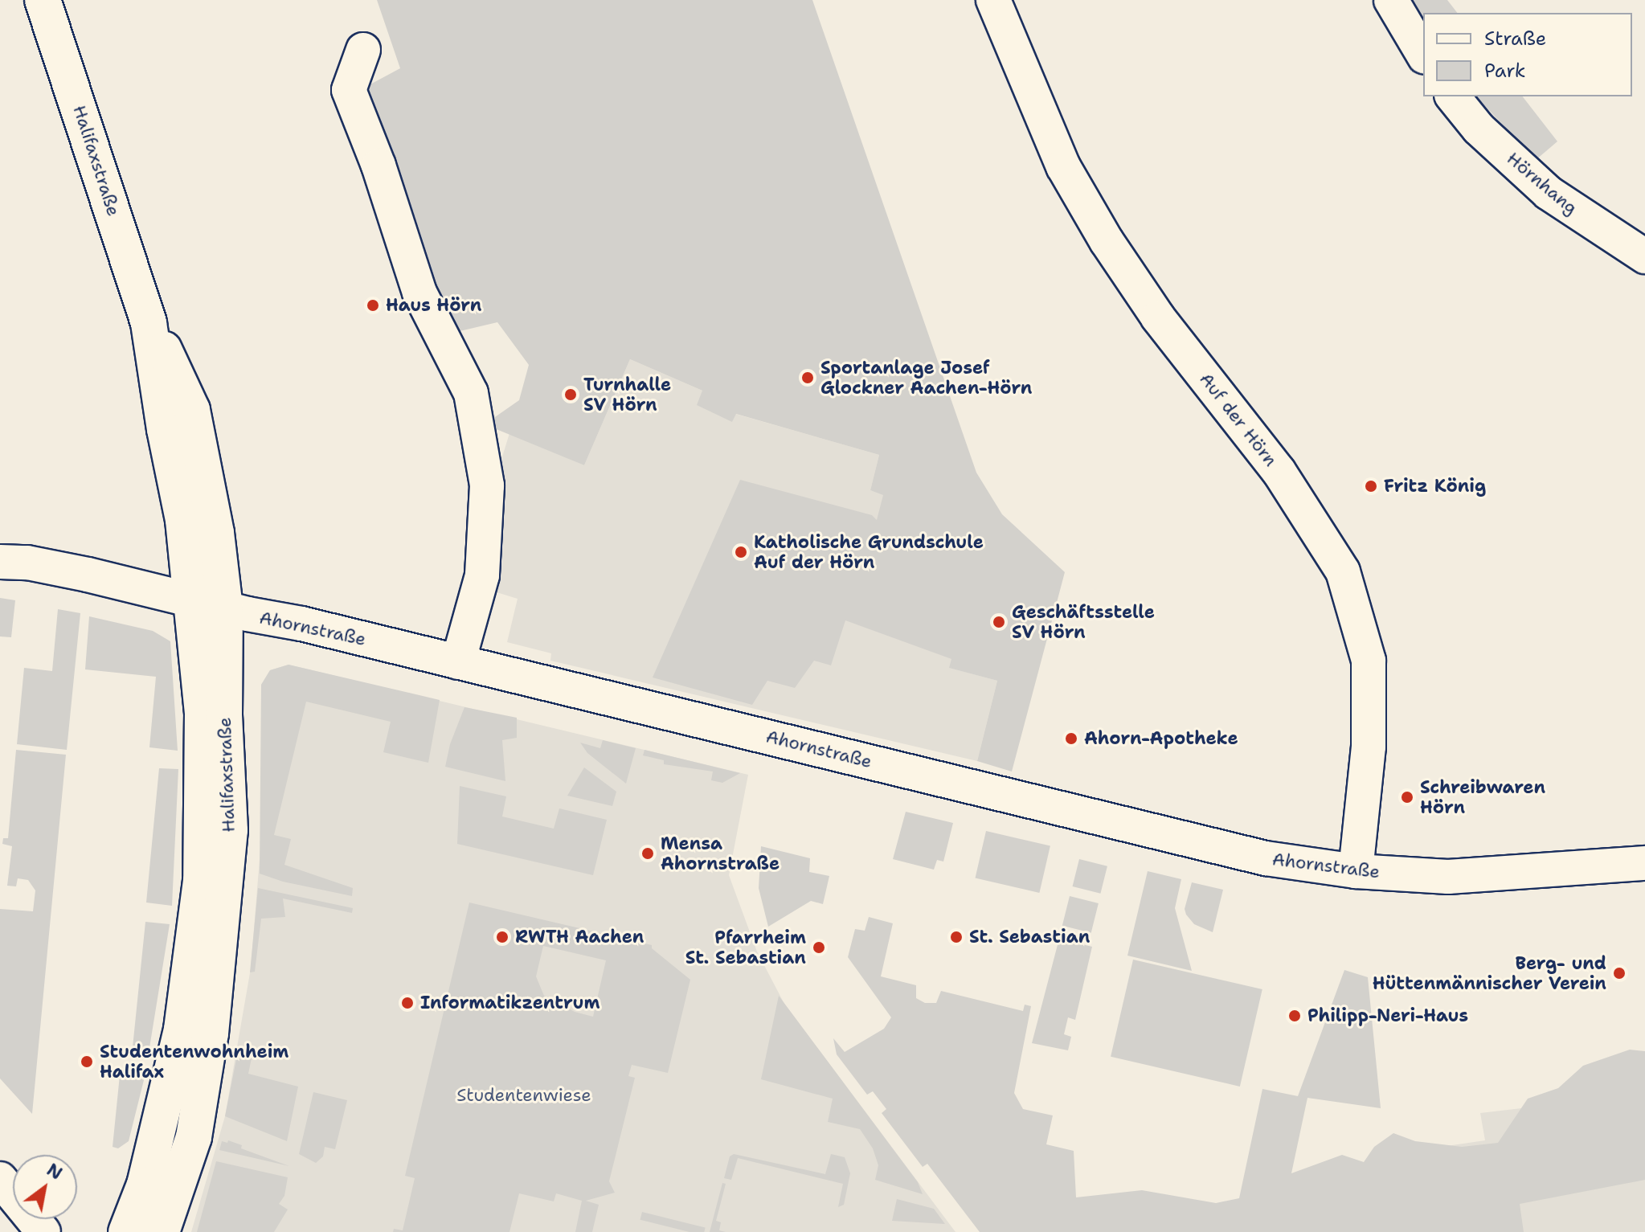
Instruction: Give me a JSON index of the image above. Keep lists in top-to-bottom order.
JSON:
{
  "streets": {
    "main road": ["Halifaxstraße"],
    "street": ["Hörnhang", "Auf der Hörn", "Ahornstraße"]
  },
  "crossings": [
    ["Halifaxstraße", "Ahornstraße"],
    ["Auf der Hörn", "Ahornstraße"]
  ],
  "parks": ["Studentenwiese"],
  "places": [
    "Haus Hörn",
    "Sportanlage Josef Glockner Aachen-Hörn",
    "Turnhalle SV Hörn",
    "Fritz König",
    "Katholische Grundschule Auf der Hörn",
    "Geschäftsstelle SV Hörn",
    "Ahorn-Apotheke",
    "Schreibwaren Hörn",
    "Mensa Ahornstraße",
    "RWTH Aachen",
    "St. Sebastian",
    "Pfarrheim St. Sebastian",
    "Berg- und Hüttenmännischer Verein",
    "Informatikzentrum",
    "Philipp-Neri-Haus",
    "Studentenwohnheim Halifax"
  ],
  "legend": ["Straße", "Park"],
  "north": "top right"
}
